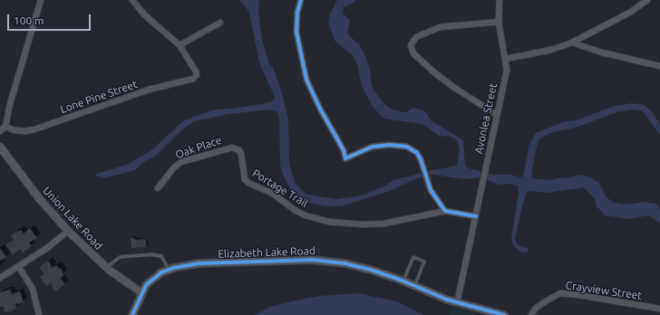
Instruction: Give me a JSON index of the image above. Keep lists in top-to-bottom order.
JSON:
{
  "streets": {
    "street": [
      "Lone Pine Street",
      "Avonlea Street",
      "Oak Place",
      "Portage Trail",
      "Union Lake Road",
      "Elizabeth Lake Road",
      "Crayview Street"
    ]
  },
  "crossings": [
    ["Avonlea Street", "Elizabeth Lake Road"],
    ["Oak Place", "Portage Trail"],
    ["Union Lake Road", "Elizabeth Lake Road"]
  ],
  "scale_bar": "100 m"
}
